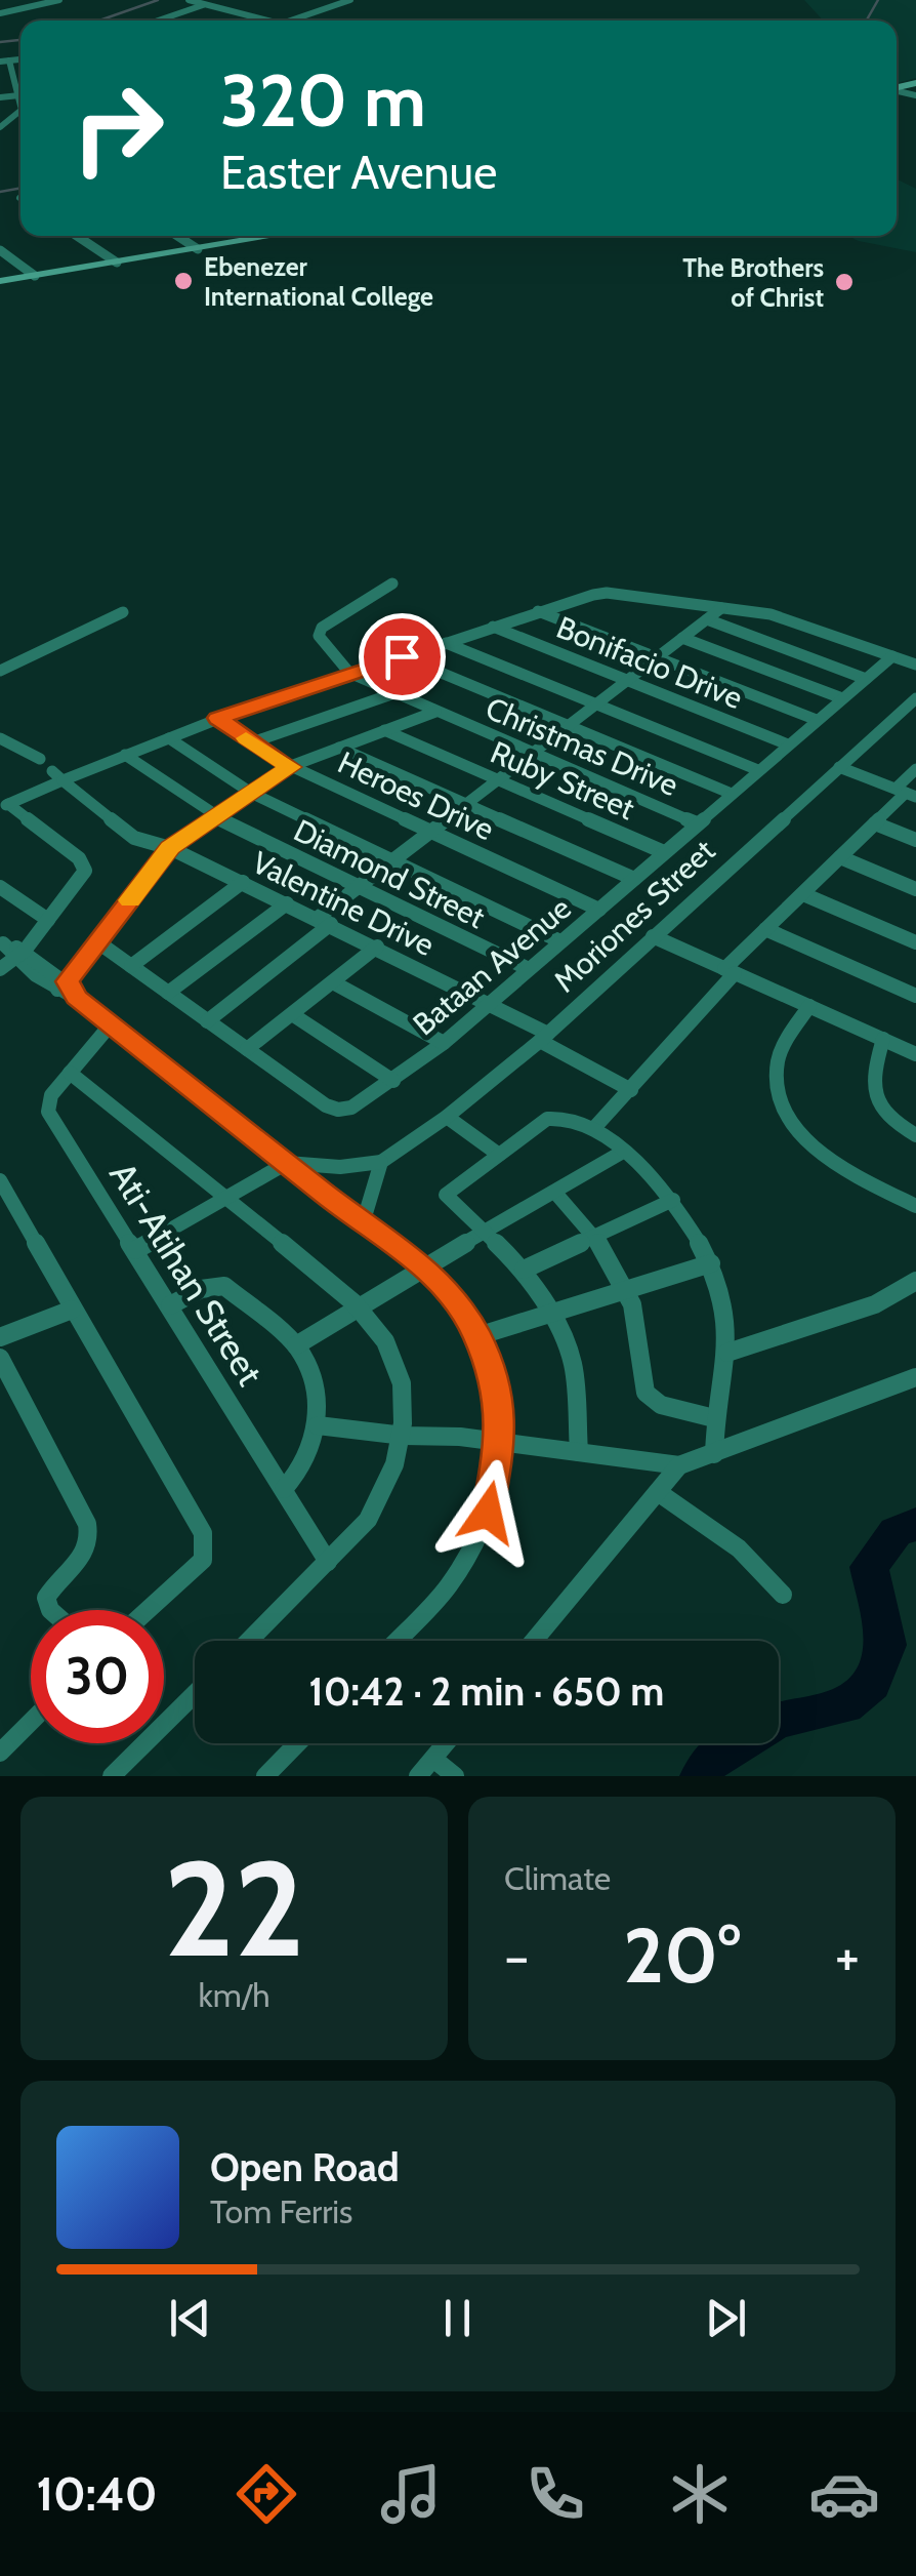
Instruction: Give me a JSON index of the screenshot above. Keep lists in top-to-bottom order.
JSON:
{
  "streets": {
    "street": [
      "Bonifacio Drive",
      "Christmas Drive",
      "Ruby Street",
      "Heroes Drive",
      "Diamond Street",
      "Valentine Drive",
      "Moriones Street",
      "Bataan Avenue",
      "Ati-Atihan Street"
    ]
  },
  "crossings": [
    ["Bonifacio Drive", "Bataan Avenue"],
    ["Christmas Drive", "Bataan Avenue"],
    ["Ruby Street", "Bataan Avenue"],
    ["Heroes Drive", "Bataan Avenue"],
    ["Diamond Street", "Bataan Avenue"],
    ["Valentine Drive", "Moriones Street"],
    ["Valentine Drive", "Bataan Avenue"]
  ],
  "places": ["Ebenezer International College", "The Brothers of Christ"],
  "page": {
    "turn": ["320 m", "Easter Avenue"],
    "limit": "30",
    "trip": "10:42 · 2 min · 650 m",
    "tile": [
      ["22", "km/h"],
      "Climate"
    ],
    "heat": ["−", "20°", "+"],
    "song": ["Open Road", "Tom Ferris"],
    "tabs": "10:40"
  }
}
